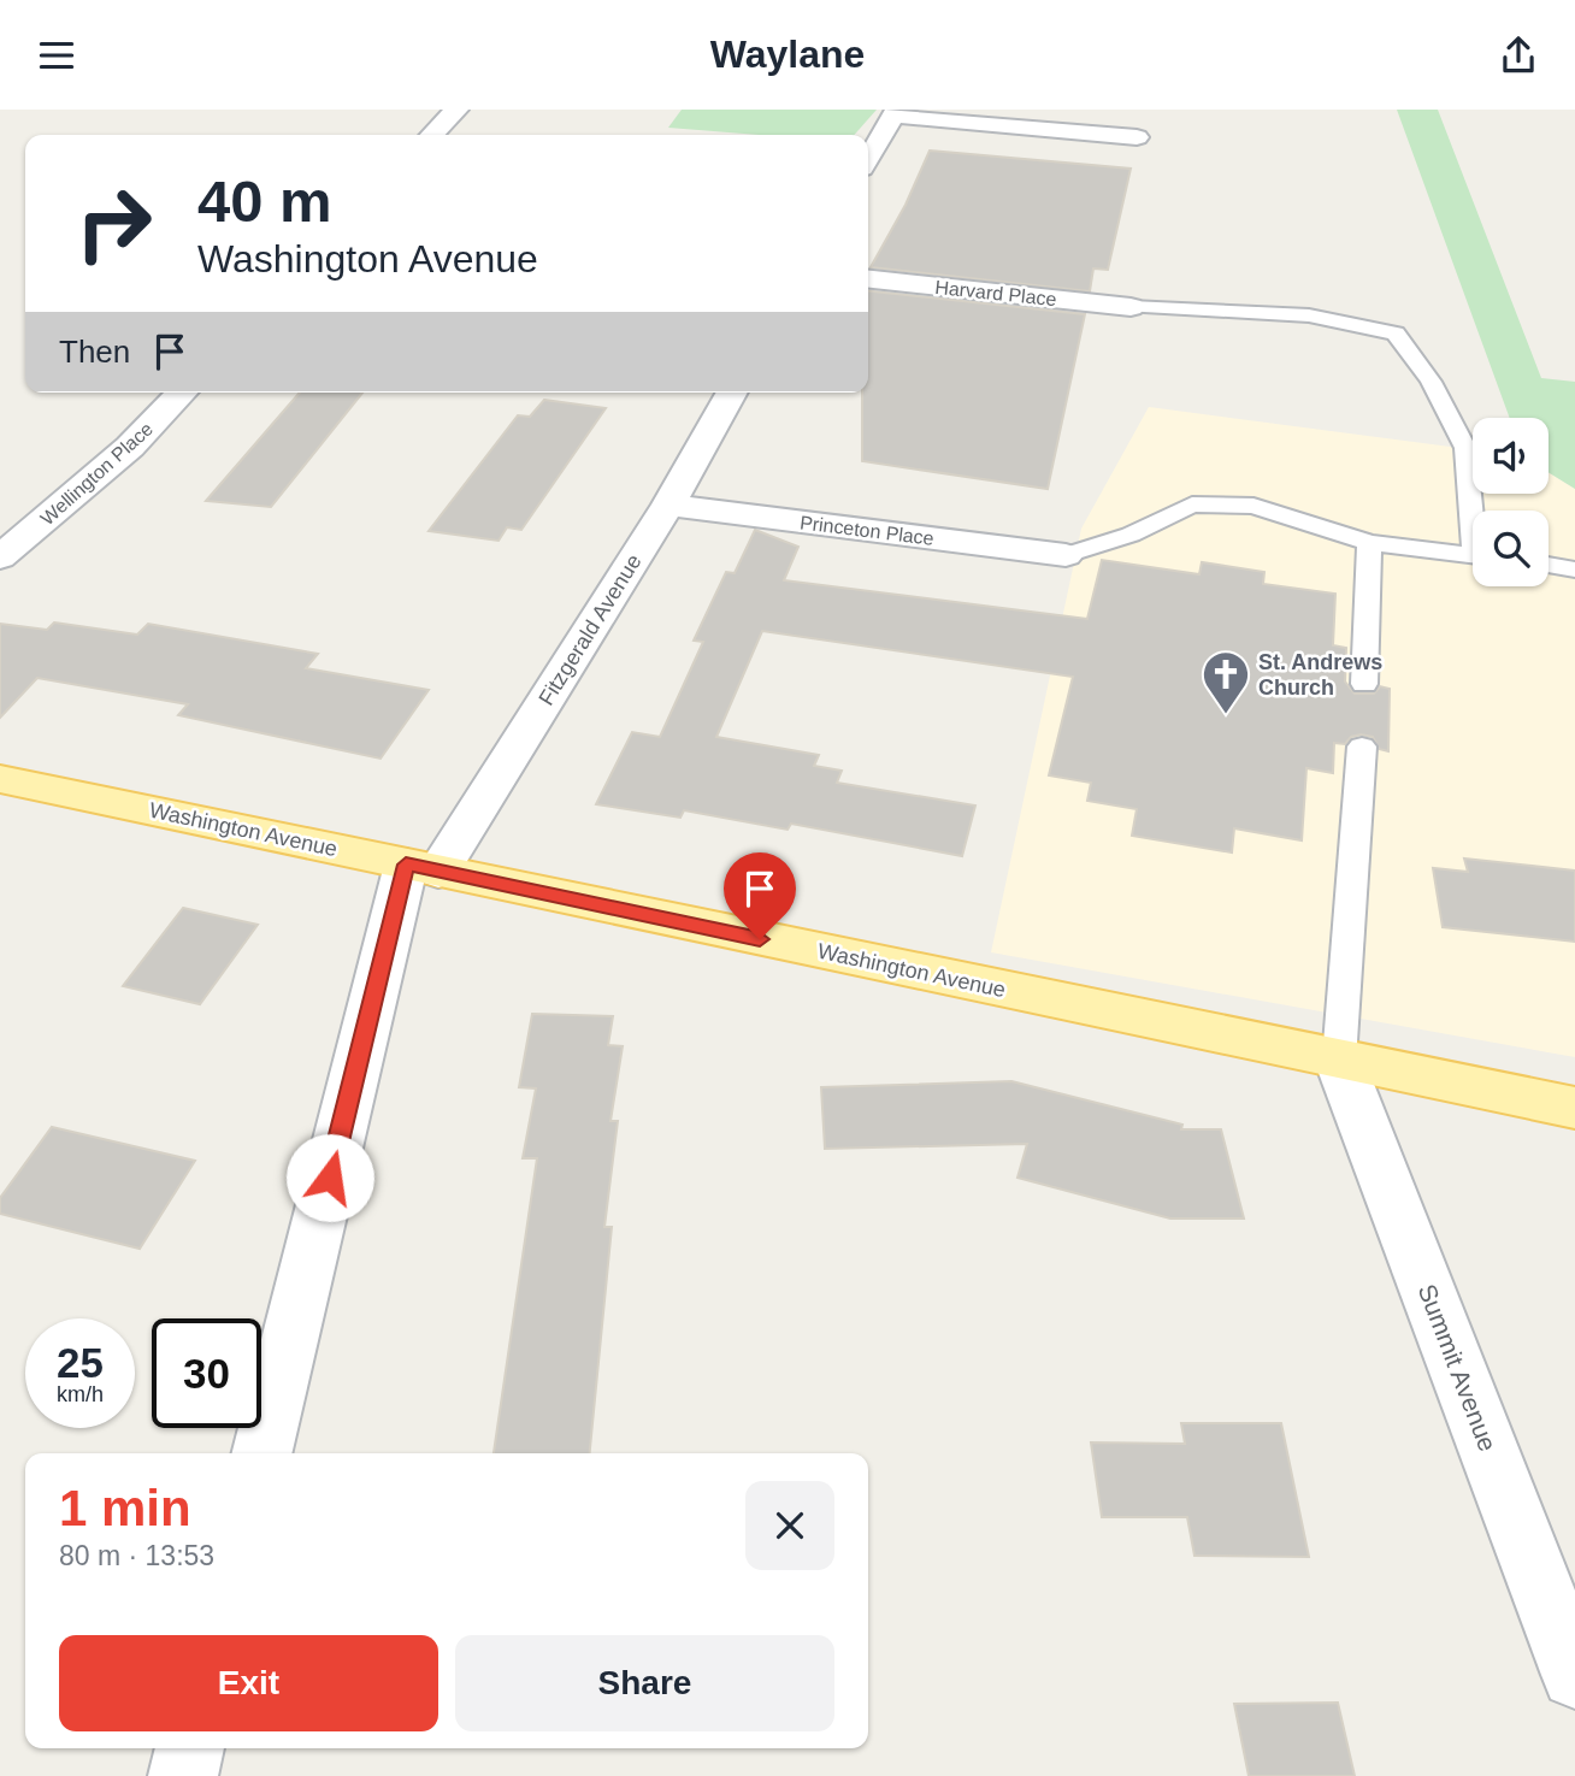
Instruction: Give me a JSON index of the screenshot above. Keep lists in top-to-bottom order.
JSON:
{
  "streets": {
    "main road": ["Washington Avenue"],
    "street": [
      "Harvard Place",
      "Wellington Place",
      "Princeton Place",
      "Fitzgerald Avenue",
      "Summit Avenue"
    ]
  },
  "crossings": [
    ["Princeton Place", "Fitzgerald Avenue"],
    ["Fitzgerald Avenue", "Washington Avenue"],
    ["Washington Avenue", "Summit Avenue"]
  ],
  "places": {
    "church": ["St. Andrews Church"]
  },
  "page": {
    "header": "Waylane",
    "turn": ["40 m", "Washington Avenue"],
    "then": "Then",
    "speed": "25 km/h",
    "limit": "30",
    "heading": ["1 min", "80 m · 13:53"],
    "buttons": ["Exit", "Share"]
  }
}
